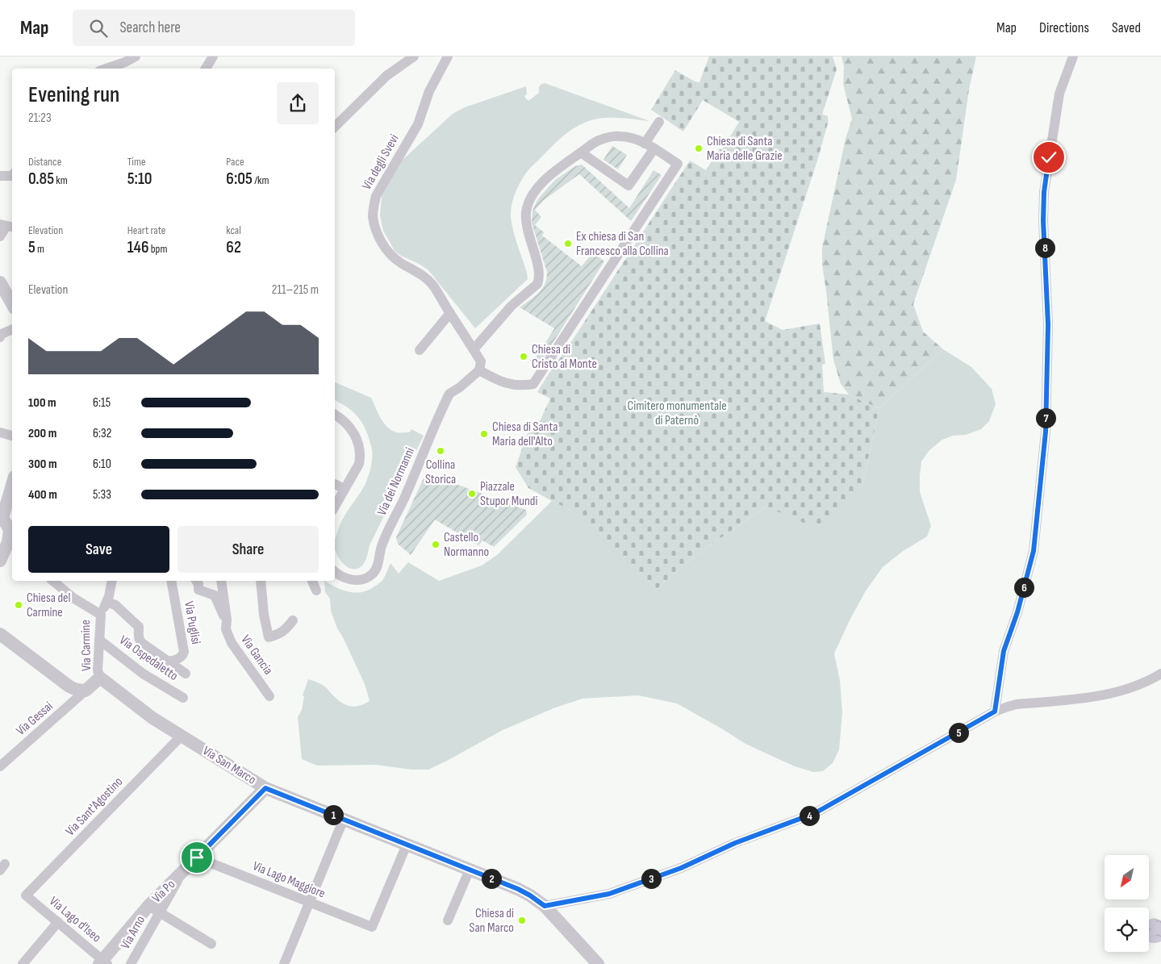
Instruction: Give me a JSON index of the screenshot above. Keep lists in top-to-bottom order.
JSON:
{
  "streets": {
    "street": [
      "Via degli Svevi",
      "Via dei Normanni",
      "Via Puglisi",
      "Via Carmine",
      "Via Gancia",
      "Via Ospedaletto",
      "Via Gessai",
      "Via San Marco",
      "Via Sant'Agostino",
      "Via Lago Maggiore",
      "Via Po",
      "Via Lago d'Iseo",
      "Via Arno"
    ]
  },
  "crossings": [
    ["Via degli Svevi", "Via dei Normanni"],
    ["Via Carmine", "Via Ospedaletto"],
    ["Via Carmine", "Via San Marco"],
    ["Via San Marco", "Via Sant'Agostino"],
    ["Via San Marco", "Via Lago Maggiore"],
    ["Via San Marco", "Via Po"],
    ["Via Sant'Agostino", "Via Lago d'Iseo"],
    ["Via Lago Maggiore", "Via Po"],
    ["Via Po", "Via Lago d'Iseo"],
    ["Via Po", "Via Arno"]
  ],
  "parks": ["Cimitero monumentale di Paternò"],
  "places": [
    "Chiesa di Santa Maria delle Grazie",
    "Ex chiesa di San Francesco alla Collina",
    "Chiesa di Cristo al Monte",
    "Chiesa di Santa Maria dell'Alto",
    "Collina Storica",
    "Piazzale Stupor Mundi",
    "Castello Normanno",
    "Chiesa del Carmine",
    "Chiesa di San Marco"
  ],
  "north": "bottom left",
  "page": {
    "header": "Map",
    "search": "Search here",
    "nav": ["Map", "Directions", "Saved"],
    "heading": ["Evening run", "21:23"],
    "stats": [
      ["Distance", "0.85 km"],
      ["Time", "5:10"],
      ["Pace", "6:05 /km"],
      ["Elevation", "5 m"],
      ["Heart rate", "146 bpm"],
      ["kcal", "62"]
    ],
    "pins": [
      "8",
      "7",
      "6",
      "5",
      "1",
      "4",
      "2",
      "3"
    ],
    "chart": ["Elevation", "211–215 m"],
    "list": [
      {
        "name": "100 m",
        "note": "6:15"
      },
      {
        "name": "200 m",
        "note": "6:32"
      },
      {
        "name": "300 m",
        "note": "6:10"
      },
      {
        "name": "400 m",
        "note": "5:33"
      }
    ],
    "buttons": ["Save", "Share"]
  }
}
